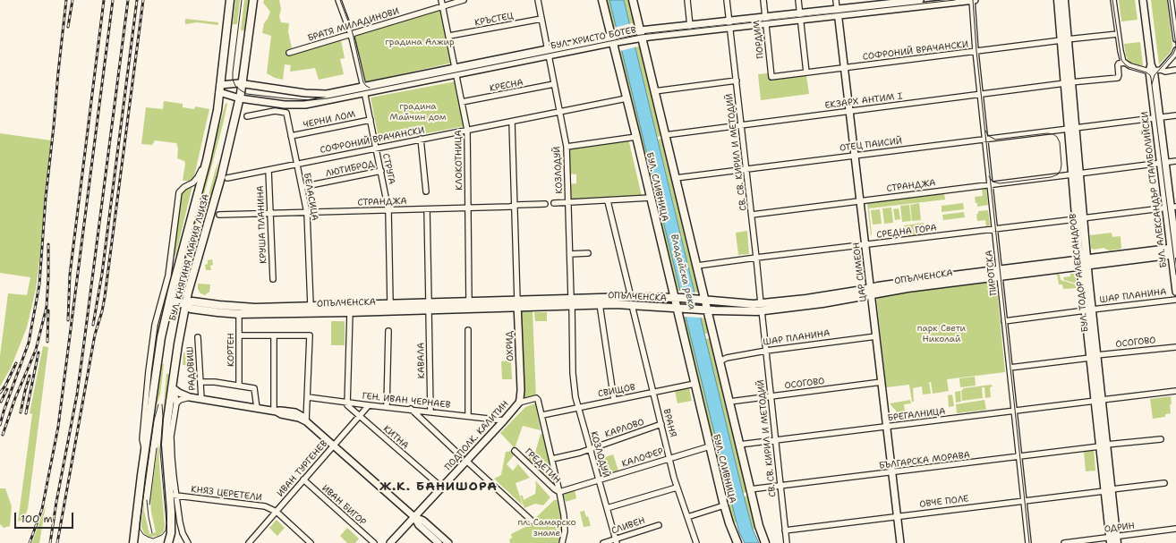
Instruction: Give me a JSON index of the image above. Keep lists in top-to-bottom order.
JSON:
{
  "streets": {
    "main road": [
      "БУЛ. ХРИСТО БОТЕВ",
      "БУЛ. СЛИВНИЦА",
      "БУЛ. АЛЕКСАНДЪР СТАМБОЛИЙСКИ",
      "БУЛ. КНЯГИНЯ МАРИЯ ЛУИЗА",
      "ЦАР СИМЕОН",
      "БУЛ. ТОДОР АЛЕКСАНДРОВ",
      "ОПЪЛЧЕНСКА",
      "ОХРИД",
      "ПОДПОЛК. КАЛИТИН"
    ],
    "street": [
      "КРЪСТЕЦ",
      "БРАТЯ МИЛАДИНОВИ",
      "ПОРДИМ",
      "СОФРОНИЙ ВРАЧАНСКИ",
      "КРЕСНА",
      "ЕКЗАРХ АНТИМ I",
      "ЧЕРНИ ЛОМ",
      "ОТЕЦ ПАИСИЙ",
      "СВ. СВ. КИРИЛ И МЕТОДИЙ",
      "КЛОКОТНИЦА",
      "ЛЮТИБРОД",
      "СТРУГА",
      "КОЗЛОДУЙ",
      "СТРАНДЖА",
      "БЕЛАСИЦА",
      "КРУША ПЛАНИНА",
      "СРЕДНА ГОРА",
      "ПИРОТСКА",
      "ШАР ПЛАНИНА",
      "ОСОГОВО",
      "КОРТЕН",
      "КАВАЛА",
      "РАДОВИШ",
      "СВИЩОВ",
      "ГЕН. ИВАН ЧЕРНАЕВ",
      "БРЕГАЛНИЦА",
      "ВРАНЯ",
      "КАРЛОВО",
      "КИТНА",
      "КАЛОФЕР",
      "БЪЛГАРСКА МОРАВА",
      "ГРЕДЕТИН",
      "ИВАН ТУРГЕНЕВ",
      "КНЯЗ ЦЕРЕТЕЛИ",
      "ОВЧЕ ПОЛЕ",
      "ИВАН БИГОР",
      "СЛИВЕН",
      "ОДРИН"
    ]
  },
  "crossings": [
    ["КРЪСТЕЦ", "КЛОКОТНИЦА"],
    ["КРЪСТЕЦ", "КОЗЛОДУЙ"],
    ["БРАТЯ МИЛАДИНОВИ", "КЛОКОТНИЦА"],
    ["БРАТЯ МИЛАДИНОВИ", "СТРУГА"],
    ["БУЛ. ХРИСТО БОТЕВ", "ПОРДИМ"],
    ["БУЛ. ХРИСТО БОТЕВ", "СВ. СВ. КИРИЛ И МЕТОДИЙ"],
    ["БУЛ. ХРИСТО БОТЕВ", "КЛОКОТНИЦА"],
    ["БУЛ. ХРИСТО БОТЕВ", "СТРУГА"],
    ["БУЛ. ХРИСТО БОТЕВ", "КОЗЛОДУЙ"],
    ["БУЛ. ХРИСТО БОТЕВ", "БУЛ. СЛИВНИЦА"],
    ["БУЛ. ХРИСТО БОТЕВ", "БУЛ. КНЯГИНЯ МАРИЯ ЛУИЗА"],
    ["БУЛ. ХРИСТО БОТЕВ", "ЦАР СИМЕОН"],
    ["БУЛ. ХРИСТО БОТЕВ", "ПИРОТСКА"],
    ["ПОРДИМ", "СОФРОНИЙ ВРАЧАНСКИ"],
    ["СОФРОНИЙ ВРАЧАНСКИ", "КЛОКОТНИЦА"],
    ["СОФРОНИЙ ВРАЧАНСКИ", "СТРУГА"],
    ["СОФРОНИЙ ВРАЧАНСКИ", "КОЗЛОДУЙ"],
    ["СОФРОНИЙ ВРАЧАНСКИ", "БУЛ. СЛИВНИЦА"],
    ["СОФРОНИЙ ВРАЧАНСКИ", "БЕЛАСИЦА"],
    ["СОФРОНИЙ ВРАЧАНСКИ", "КРУША ПЛАНИНА"],
    ["СОФРОНИЙ ВРАЧАНСКИ", "ЦАР СИМЕОН"],
    ["СОФРОНИЙ ВРАЧАНСКИ", "ПИРОТСКА"],
    ["СОФРОНИЙ ВРАЧАНСКИ", "БУЛ. ТОДОР АЛЕКСАНДРОВ"],
    ["СОФРОНИЙ ВРАЧАНСКИ", "ОХРИД"],
    ["КРЕСНА", "КЛОКОТНИЦА"],
    ["КРЕСНА", "КОЗЛОДУЙ"],
    ["ЕКЗАРХ АНТИМ I", "СВ. СВ. КИРИЛ И МЕТОДИЙ"],
    ["ЕКЗАРХ АНТИМ I", "ЦАР СИМЕОН"],
    ["ЕКЗАРХ АНТИМ I", "ПИРОТСКА"],
    ["ЕКЗАРХ АНТИМ I", "БУЛ. ТОДОР АЛЕКСАНДРОВ"],
    ["ЧЕРНИ ЛОМ", "СТРУГА"],
    ["ЧЕРНИ ЛОМ", "БЕЛАСИЦА"],
    ["ОТЕЦ ПАИСИЙ", "СВ. СВ. КИРИЛ И МЕТОДИЙ"],
    ["ОТЕЦ ПАИСИЙ", "БУЛ. АЛЕКСАНДЪР СТАМБОЛИЙСКИ"],
    ["ОТЕЦ ПАИСИЙ", "ЦАР СИМЕОН"],
    ["ОТЕЦ ПАИСИЙ", "ПИРОТСКА"],
    ["ОТЕЦ ПАИСИЙ", "БУЛ. ТОДОР АЛЕКСАНДРОВ"],
    ["СВ. СВ. КИРИЛ И МЕТОДИЙ", "СТРАНДЖА"],
    ["СВ. СВ. КИРИЛ И МЕТОДИЙ", "СРЕДНА ГОРА"],
    ["СВ. СВ. КИРИЛ И МЕТОДИЙ", "ОПЪЛЧЕНСКА"],
    ["СВ. СВ. КИРИЛ И МЕТОДИЙ", "ШАР ПЛАНИНА"],
    ["СВ. СВ. КИРИЛ И МЕТОДИЙ", "ОСОГОВО"],
    ["СВ. СВ. КИРИЛ И МЕТОДИЙ", "БРЕГАЛНИЦА"],
    ["СВ. СВ. КИРИЛ И МЕТОДИЙ", "БЪЛГАРСКА МОРАВА"],
    ["СВ. СВ. КИРИЛ И МЕТОДИЙ", "ОВЧЕ ПОЛЕ"],
    ["КЛОКОТНИЦА", "СТРАНДЖА"],
    ["КЛОКОТНИЦА", "ОПЪЛЧЕНСКА"],
    ["ЛЮТИБРОД", "СТРУГА"],
    ["ЛЮТИБРОД", "БЕЛАСИЦА"],
    ["СТРУГА", "СТРАНДЖА"],
    ["СТРУГА", "ОПЪЛЧЕНСКА"],
    ["КОЗЛОДУЙ", "ОПЪЛЧЕНСКА"],
    ["КОЗЛОДУЙ", "СВИЩОВ"],
    ["КОЗЛОДУЙ", "КАРЛОВО"],
    ["КОЗЛОДУЙ", "КАЛОФЕР"],
    ["КОЗЛОДУЙ", "СЛИВЕН"],
    ["СТРАНДЖА", "БУЛ. АЛЕКСАНДЪР СТАМБОЛИЙСКИ"],
    ["СТРАНДЖА", "БЕЛАСИЦА"],
    ["СТРАНДЖА", "КРУША ПЛАНИНА"],
    ["СТРАНДЖА", "ЦАР СИМЕОН"],
    ["СТРАНДЖА", "ПИРОТСКА"],
    ["СТРАНДЖА", "БУЛ. ТОДОР АЛЕКСАНДРОВ"],
    ["СТРАНДЖА", "ОХРИД"],
    ["СТРАНДЖА", "КАВАЛА"],
    ["БУЛ. СЛИВНИЦА", "ОПЪЛЧЕНСКА"],
    ["БУЛ. СЛИВНИЦА", "СВИЩОВ"],
    ["БУЛ. СЛИВНИЦА", "КАЛОФЕР"],
    ["БУЛ. АЛЕКСАНДЪР СТАМБОЛИЙСКИ", "СРЕДНА ГОРА"],
    ["БУЛ. АЛЕКСАНДЪР СТАМБОЛИЙСКИ", "ОПЪЛЧЕНСКА"],
    ["БЕЛАСИЦА", "ОПЪЛЧЕНСКА"],
    ["СРЕДНА ГОРА", "ЦАР СИМЕОН"],
    ["СРЕДНА ГОРА", "ПИРОТСКА"],
    ["СРЕДНА ГОРА", "БУЛ. ТОДОР АЛЕКСАНДРОВ"],
    ["БУЛ. КНЯГИНЯ МАРИЯ ЛУИЗА", "ОПЪЛЧЕНСКА"],
    ["БУЛ. КНЯГИНЯ МАРИЯ ЛУИЗА", "КНЯЗ ЦЕРЕТЕЛИ"],
    ["ЦАР СИМЕОН", "ОПЪЛЧЕНСКА"],
    ["ЦАР СИМЕОН", "ШАР ПЛАНИНА"],
    ["ЦАР СИМЕОН", "ОСОГОВО"],
    ["ЦАР СИМЕОН", "БРЕГАЛНИЦА"],
    ["ЦАР СИМЕОН", "БЪЛГАРСКА МОРАВА"],
    ["ЦАР СИМЕОН", "ОВЧЕ ПОЛЕ"],
    ["ПИРОТСКА", "ОПЪЛЧЕНСКА"],
    ["ПИРОТСКА", "ШАР ПЛАНИНА"],
    ["ПИРОТСКА", "ОСОГОВО"],
    ["ПИРОТСКА", "БРЕГАЛНИЦА"],
    ["ПИРОТСКА", "БЪЛГАРСКА МОРАВА"],
    ["ПИРОТСКА", "ОВЧЕ ПОЛЕ"],
    ["БУЛ. ТОДОР АЛЕКСАНДРОВ", "ОПЪЛЧЕНСКА"],
    ["БУЛ. ТОДОР АЛЕКСАНДРОВ", "ШАР ПЛАНИНА"],
    ["БУЛ. ТОДОР АЛЕКСАНДРОВ", "ОСОГОВО"],
    ["БУЛ. ТОДОР АЛЕКСАНДРОВ", "БРЕГАЛНИЦА"],
    ["БУЛ. ТОДОР АЛЕКСАНДРОВ", "БЪЛГАРСКА МОРАВА"],
    ["БУЛ. ТОДОР АЛЕКСАНДРОВ", "ОВЧЕ ПОЛЕ"],
    ["БУЛ. ТОДОР АЛЕКСАНДРОВ", "ОДРИН"],
    ["ОПЪЛЧЕНСКА", "ОХРИД"],
    ["ОПЪЛЧЕНСКА", "КОРТЕН"],
    ["ОПЪЛЧЕНСКА", "КАВАЛА"],
    ["ОПЪЛЧЕНСКА", "ВРАНЯ"],
    ["ОХРИД", "ПОДПОЛК. КАЛИТИН"],
    ["КАВАЛА", "ГЕН. ИВАН ЧЕРНАЕВ"],
    ["СВИЩОВ", "ВРАНЯ"],
    ["ГЕН. ИВАН ЧЕРНАЕВ", "ПОДПОЛК. КАЛИТИН"],
    ["ГЕН. ИВАН ЧЕРНАЕВ", "КИТНА"],
    ["ГЕН. ИВАН ЧЕРНАЕВ", "ИВАН ТУРГЕНЕВ"],
    ["ВРАНЯ", "КАРЛОВО"],
    ["ВРАНЯ", "КАЛОФЕР"],
    ["КИТНА", "ИВАН ТУРГЕНЕВ"],
    ["КАЛОФЕР", "ГРЕДЕТИН"],
    ["ИВАН ТУРГЕНЕВ", "КНЯЗ ЦЕРЕТЕЛИ"],
    ["ИВАН ТУРГЕНЕВ", "ИВАН БИГОР"]
  ],
  "districts": ["Ж.К. БАНИШОРА"],
  "water": ["Владайска река"],
  "parks": [
    "градина Алжир",
    "градина Майчин дом",
    "парк Свети Николай",
    "пл. Самарско знаме"
  ],
  "scale_bar": "100 m"
}
